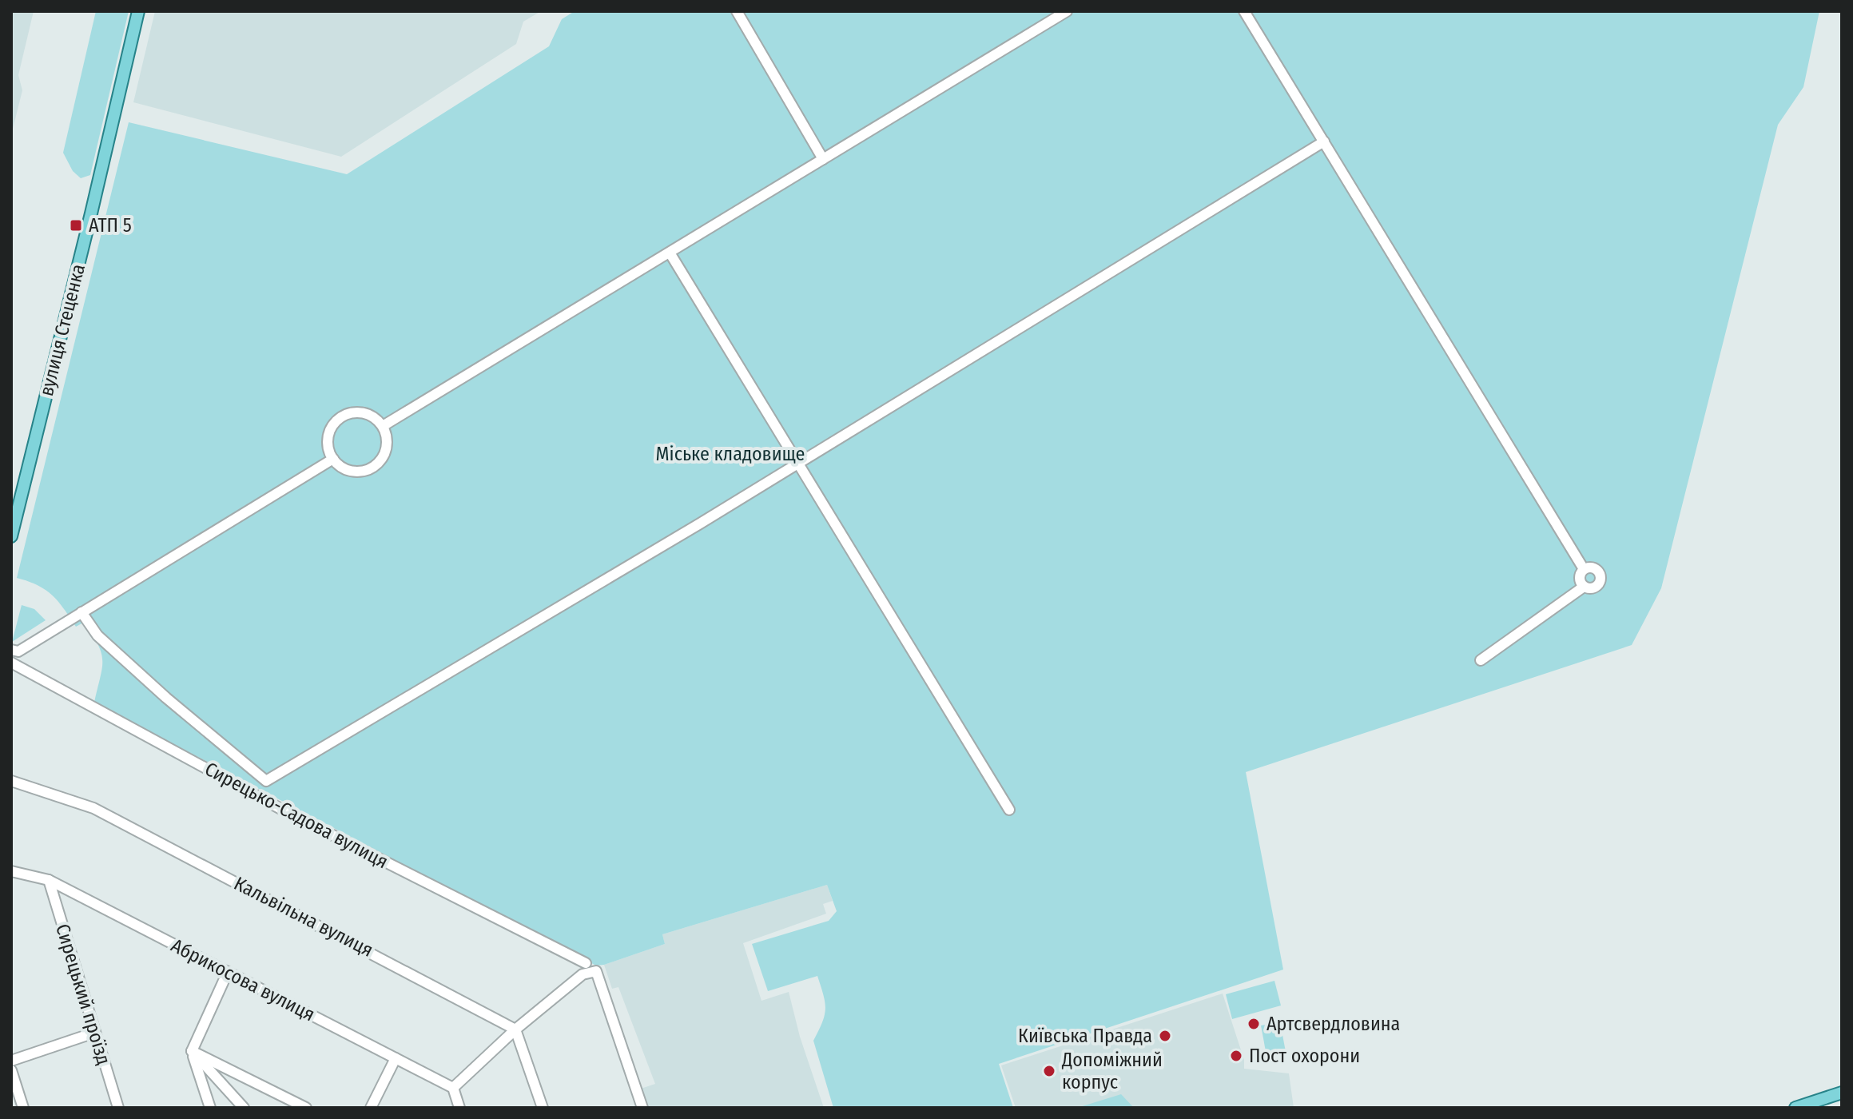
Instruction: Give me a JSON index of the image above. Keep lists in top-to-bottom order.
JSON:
{
  "streets": {
    "main road": ["вулиця Стеценка"],
    "street": [
      "Сирецько-Садова вулиця",
      "Кальвільна вулиця",
      "Абрикосова вулиця",
      "Сирецький проїзд"
    ]
  },
  "crossings": [
    ["Абрикосова вулиця", "Сирецький проїзд"]
  ],
  "parks": ["Міське кладовище"],
  "places": {
    "transit": ["АТП 5"],
    "other": [
      "Артсвердловина",
      "Київська Правда",
      "Пост охорони",
      "Допоміжний корпус"
    ]
  }
}
